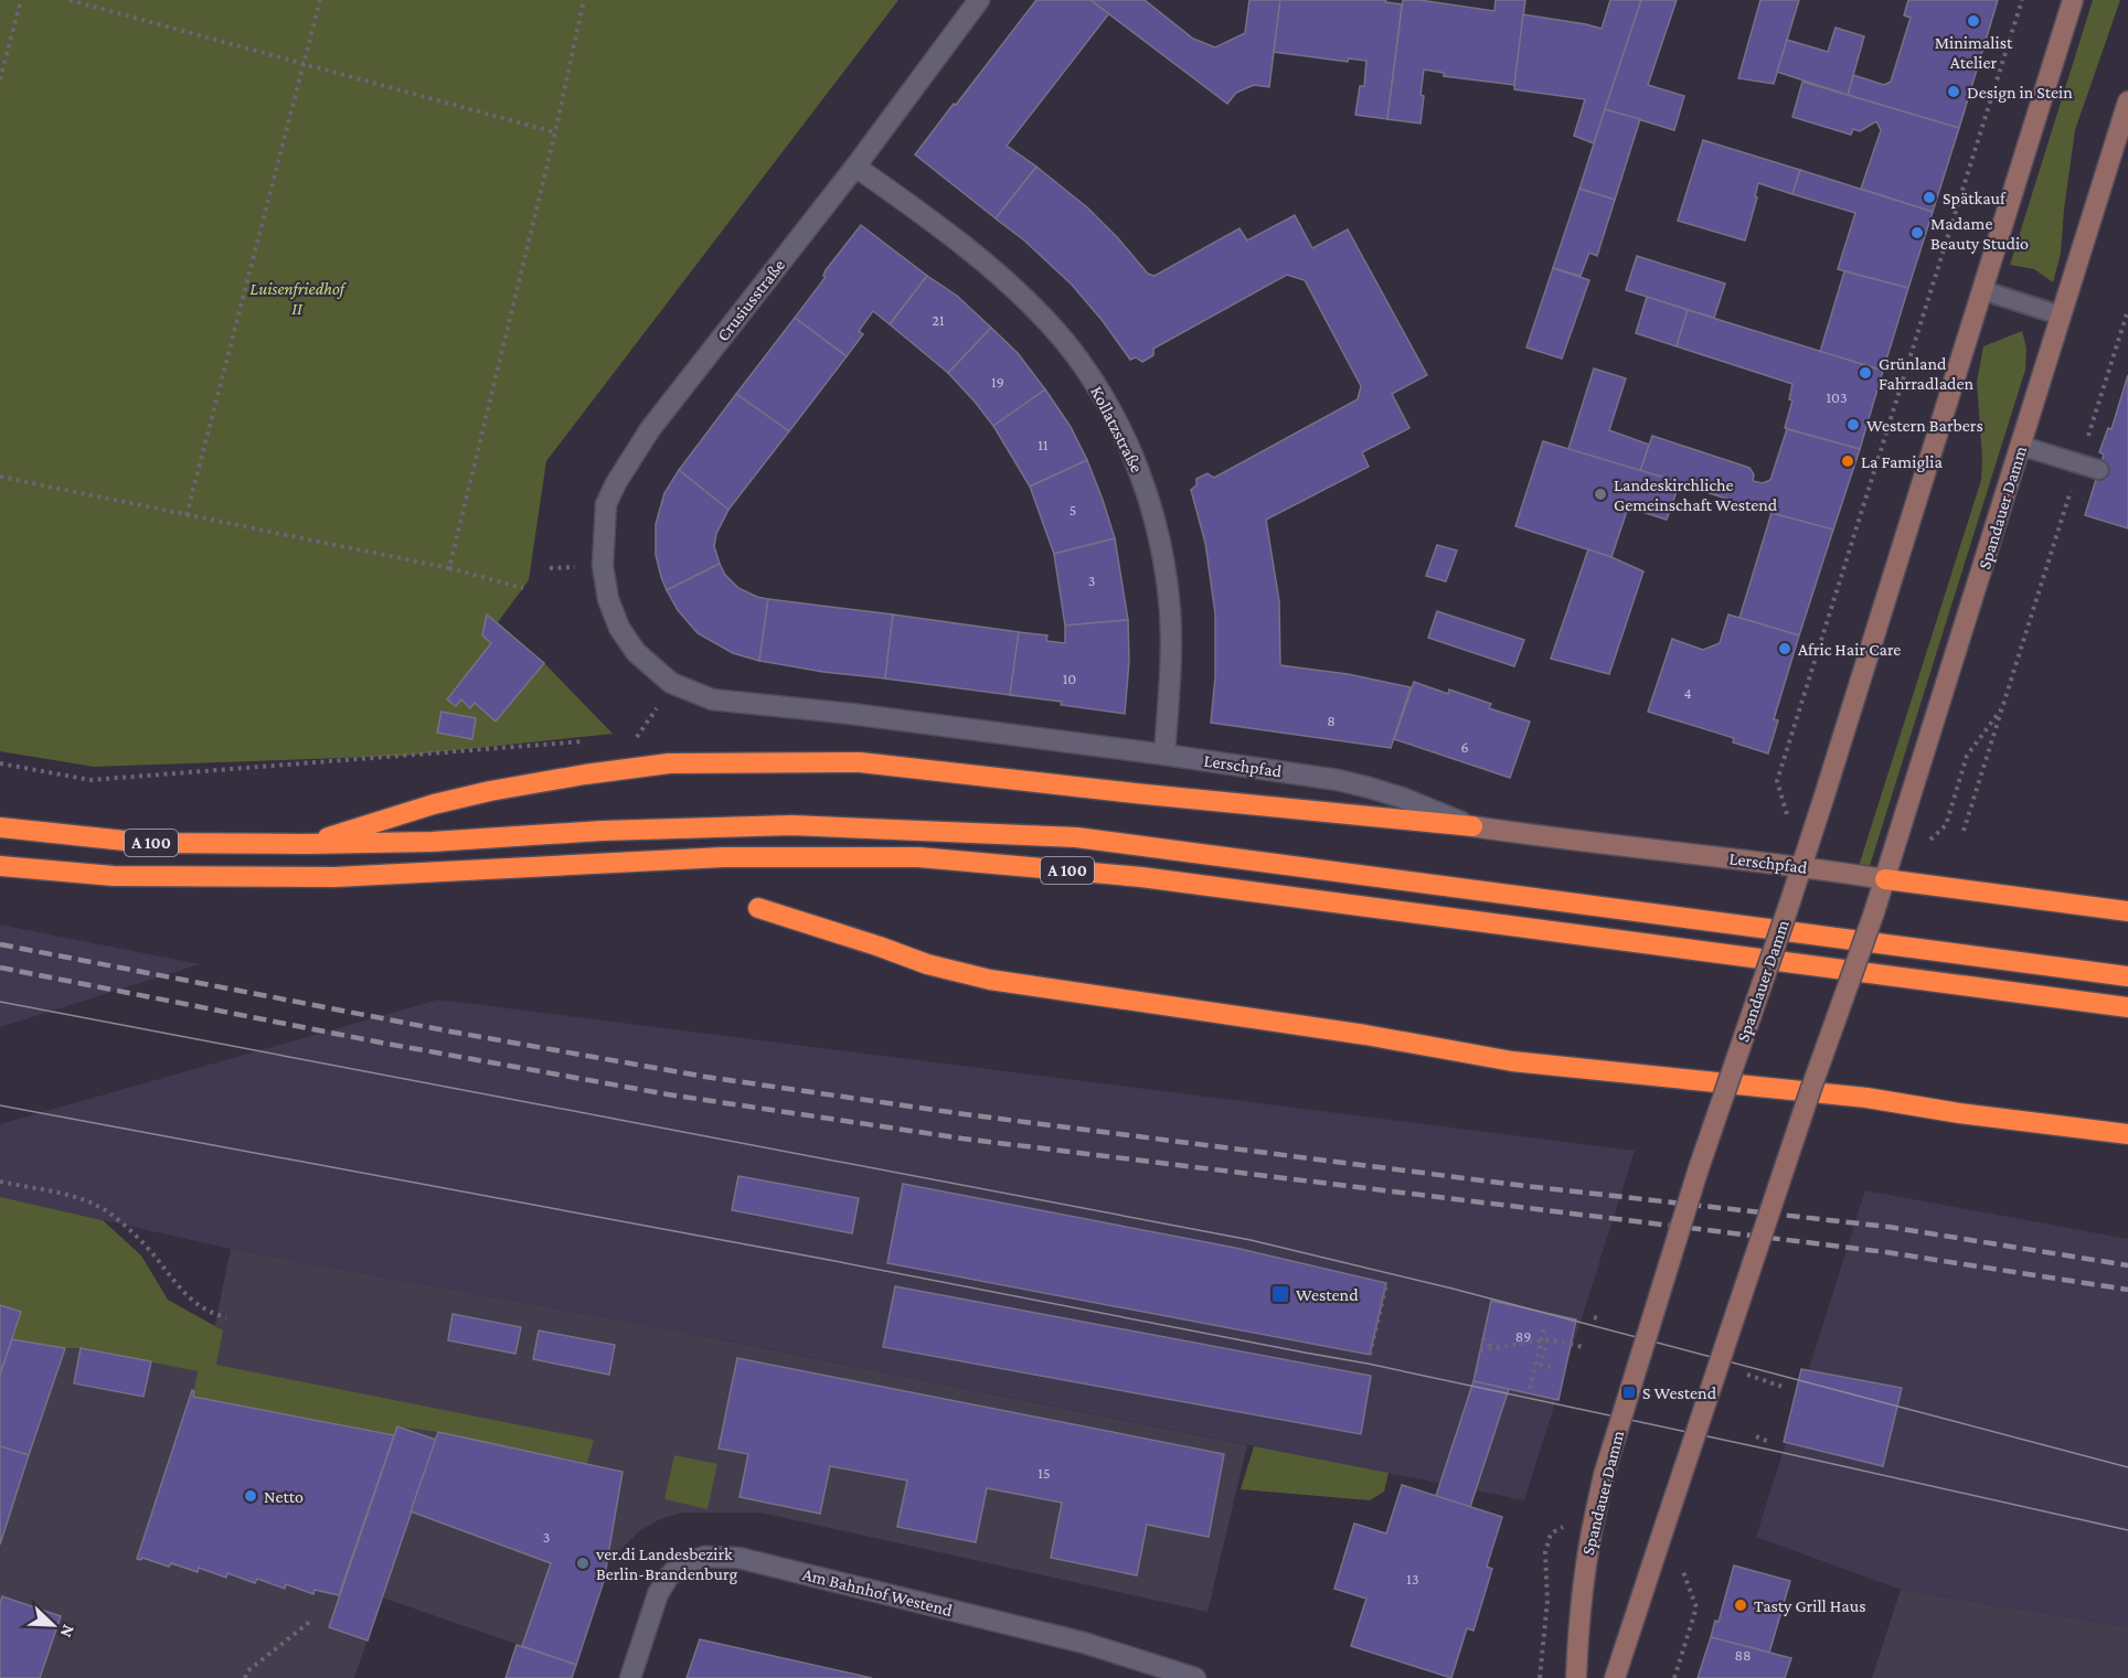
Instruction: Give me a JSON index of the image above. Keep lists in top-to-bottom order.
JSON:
{
  "streets": {
    "highway": ["A 100"],
    "main road": ["Spandauer Damm", "Lerschpfad"],
    "street": ["Crusiusstraße", "Kollatzstraße", "Am Bahnhof Westend"]
  },
  "crossings": [
    ["Crusiusstraße", "Kollatzstraße"],
    ["Crusiusstraße", "Lerschpfad"],
    ["Kollatzstraße", "Lerschpfad"],
    ["Spandauer Damm", "Lerschpfad"]
  ],
  "parks": ["Luisenfriedhof II"],
  "places": {
    "other": [
      "Minimalist Atelier",
      "Design in Stein",
      "Spätkauf",
      "Madame Beauty Studio",
      "Grünland Fahrradladen",
      "Western Barbers",
      "La Famiglia",
      "Landeskirchliche Gemeinschaft Westend",
      "Afric Hair Care",
      "Netto",
      "ver.di Landesbezirk Berlin-Brandenburg",
      "Tasty Grill Haus"
    ],
    "transit": ["Westend", "S Westend"]
  },
  "house_numbers": [
    "21",
    "19",
    "103",
    "11",
    "5",
    "3",
    "10",
    "4",
    "8",
    "6",
    "89",
    "15",
    "3",
    "13",
    "88"
  ],
  "north": "bottom right"
}
